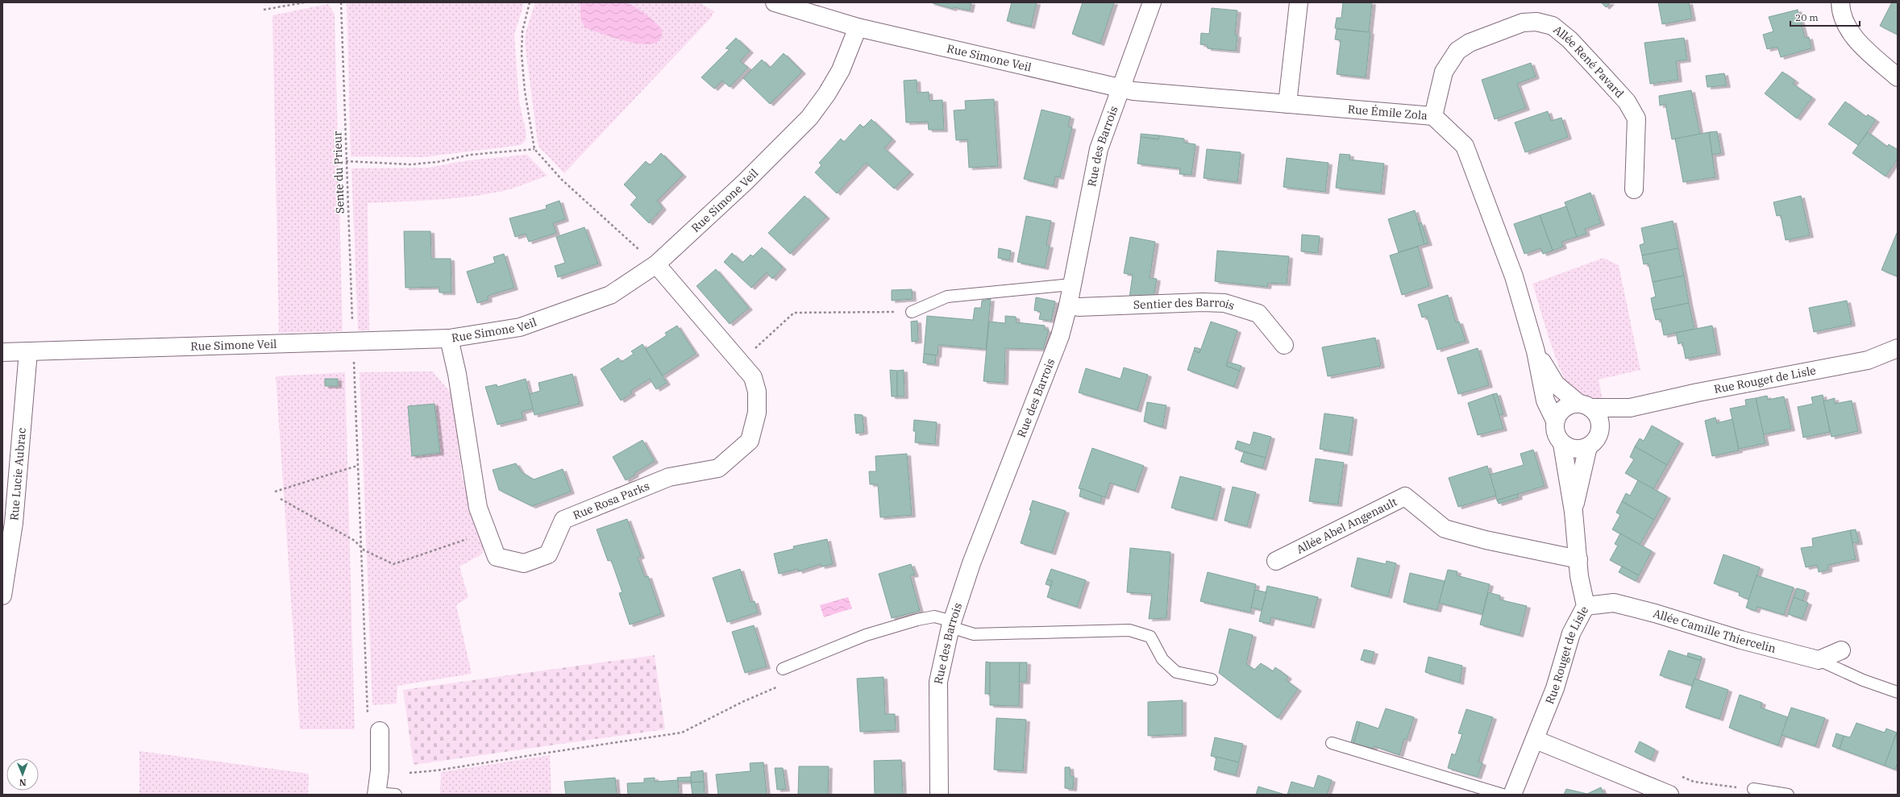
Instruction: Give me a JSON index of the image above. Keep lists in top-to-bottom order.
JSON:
{
  "streets": {
    "street": [
      "Rue Simone Veil",
      "Allée René Pavard",
      "Rue Émile Zola",
      "Rue des Barrois",
      "Sentier des Barrois",
      "Rue Rouget de Lisle",
      "Rue Lucie Aubrac",
      "Rue Rosa Parks",
      "Allée Abel Angenault",
      "Allée Camille Thiercelin"
    ],
    "path": ["Sente du Prieur"]
  },
  "crossings": [
    ["Rue Simone Veil", "Rue Émile Zola"],
    ["Rue Simone Veil", "Rue des Barrois"],
    ["Rue Simone Veil", "Sente du Prieur"],
    ["Rue Simone Veil", "Rue Lucie Aubrac"],
    ["Rue Simone Veil", "Rue Rosa Parks"],
    ["Allée René Pavard", "Rue Émile Zola"],
    ["Rue Émile Zola", "Rue des Barrois"],
    ["Rue Émile Zola", "Rue Rouget de Lisle"],
    ["Rue des Barrois", "Sentier des Barrois"],
    ["Rue Rouget de Lisle", "Allée Abel Angenault"],
    ["Rue Rouget de Lisle", "Allée Camille Thiercelin"]
  ],
  "scale_bar": "20 m",
  "north": "bottom"
}
